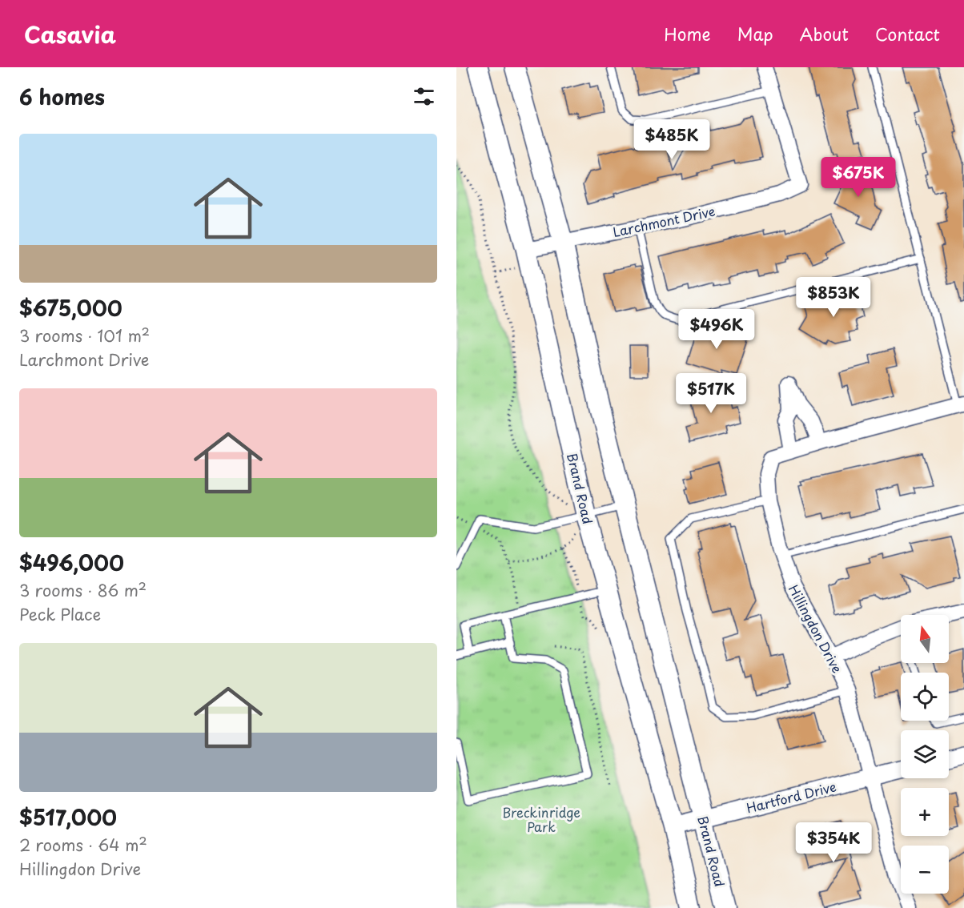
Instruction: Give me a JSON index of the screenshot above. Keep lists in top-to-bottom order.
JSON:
{
  "streets": {
    "main road": ["Brand Road"],
    "street": ["Larchmont Drive", "Hillingdon Drive", "Hartford Drive"]
  },
  "crossings": [
    ["Larchmont Drive", "Brand Road"],
    ["Brand Road", "Hartford Drive"],
    ["Hillingdon Drive", "Hartford Drive"]
  ],
  "parks": ["Breckinridge Park"],
  "north": "top",
  "page": {
    "header": "Casavia",
    "nav": [
      "Home",
      "Map",
      "About",
      "Contact"
    ],
    "heading": "6 homes",
    "price": [
      "$485K",
      "$675K",
      "$853K",
      "$496K",
      "$517K",
      "$354K"
    ],
    "list": [
      {
        "name": "$675,000",
        "note": "3 rooms · 101 m² · Larchmont Drive"
      },
      {
        "name": "$496,000",
        "note": "3 rooms · 86 m² · Peck Place"
      },
      {
        "name": "$517,000",
        "note": "2 rooms · 64 m² · Hillingdon Drive"
      }
    ],
    "map_buttons": ["+", "−"]
  }
}
